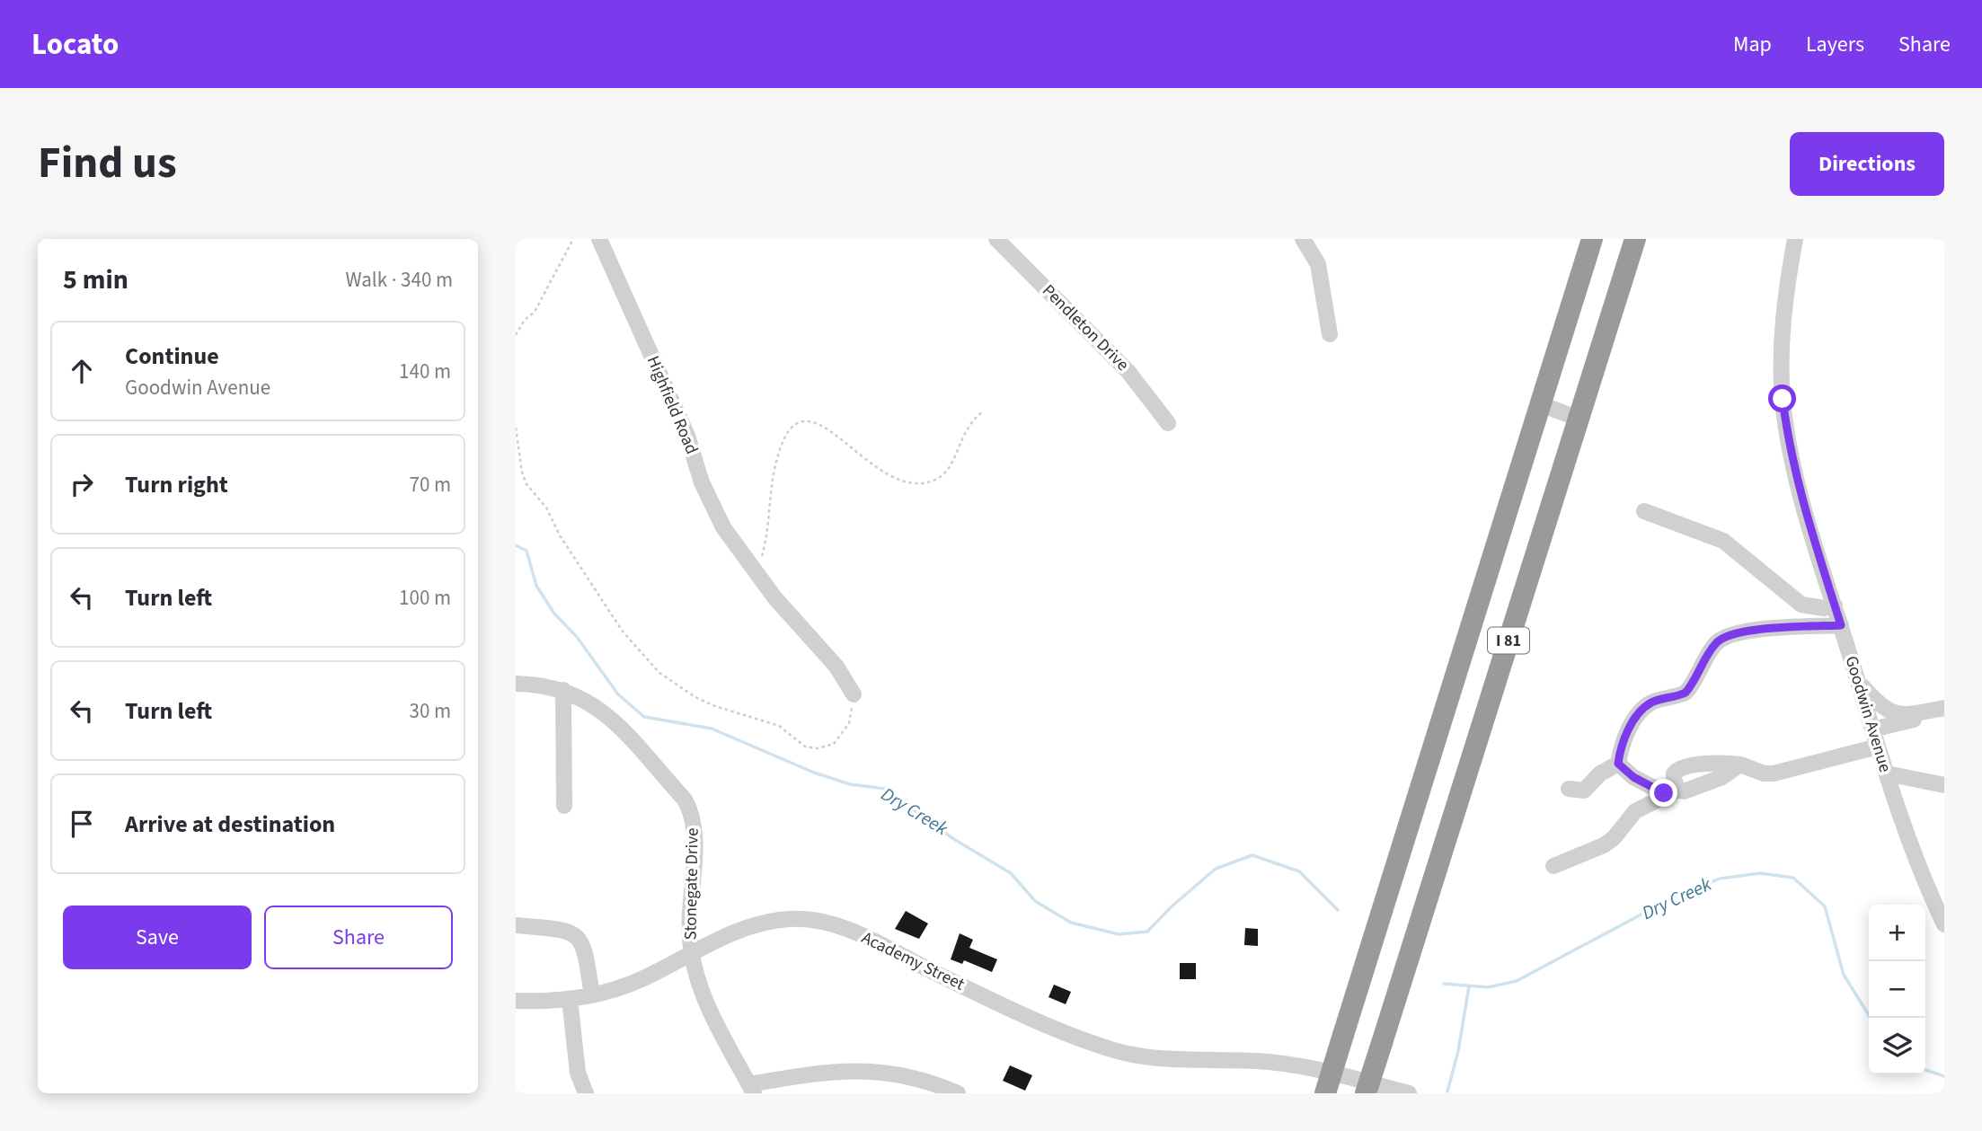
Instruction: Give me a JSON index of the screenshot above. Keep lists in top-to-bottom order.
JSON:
{
  "streets": {
    "highway": ["I 81"],
    "street": [
      "Pendleton Drive",
      "Highfield Road",
      "Goodwin Avenue",
      "Stonegate Drive",
      "Academy Street"
    ]
  },
  "crossings": [
    ["Stonegate Drive", "Academy Street"]
  ],
  "water": ["Dry Creek"],
  "page": {
    "header": "Locato",
    "nav": ["Map", "Layers", "Share"],
    "title": "Find us",
    "buttons": [
      "Directions",
      ["Save", "Share"]
    ],
    "heading": ["5 min", "Walk · 340 m"],
    "list": [
      ["Continue", "Goodwin Avenue", "140 m"],
      ["Turn right", "70 m"],
      ["Turn left", "100 m"],
      ["Turn left", "30 m"],
      "Arrive at destination"
    ],
    "map_buttons": ["+", "−"]
  }
}
